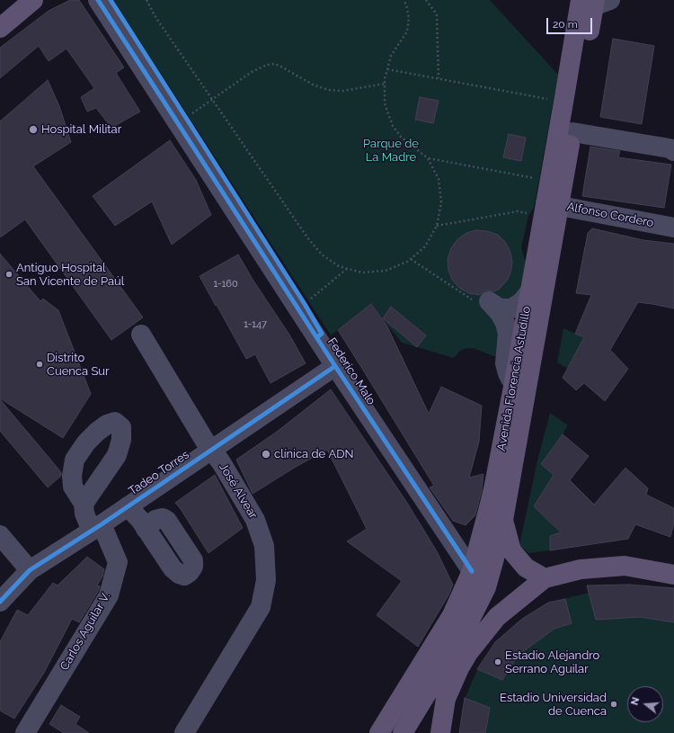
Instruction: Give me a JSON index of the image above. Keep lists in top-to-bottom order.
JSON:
{
  "streets": {
    "main road": ["Avenida Florencia Astudillo"],
    "street": [
      "Alfonso Cordero",
      "Federico Malo",
      "Tadeo Torres",
      "José Alvear",
      "Carlos Aguilar V."
    ]
  },
  "crossings": [
    ["Alfonso Cordero", "Avenida Florencia Astudillo"],
    ["Federico Malo", "Avenida Florencia Astudillo"],
    ["Federico Malo", "Tadeo Torres"],
    ["Tadeo Torres", "José Alvear"],
    ["Tadeo Torres", "Carlos Aguilar V."]
  ],
  "parks": ["Parque de La Madre"],
  "places": [
    "Hospital Militar",
    "Antiguo Hospital San Vicente de Paúl",
    "Distrito Cuenca Sur",
    "clínica de ADN",
    "Estadio Alejandro Serrano Aguilar",
    "Estadio Universidad de Cuenca"
  ],
  "house_numbers": ["1-160", "1-147"],
  "scale_bar": "20 m",
  "north": "left"
}
